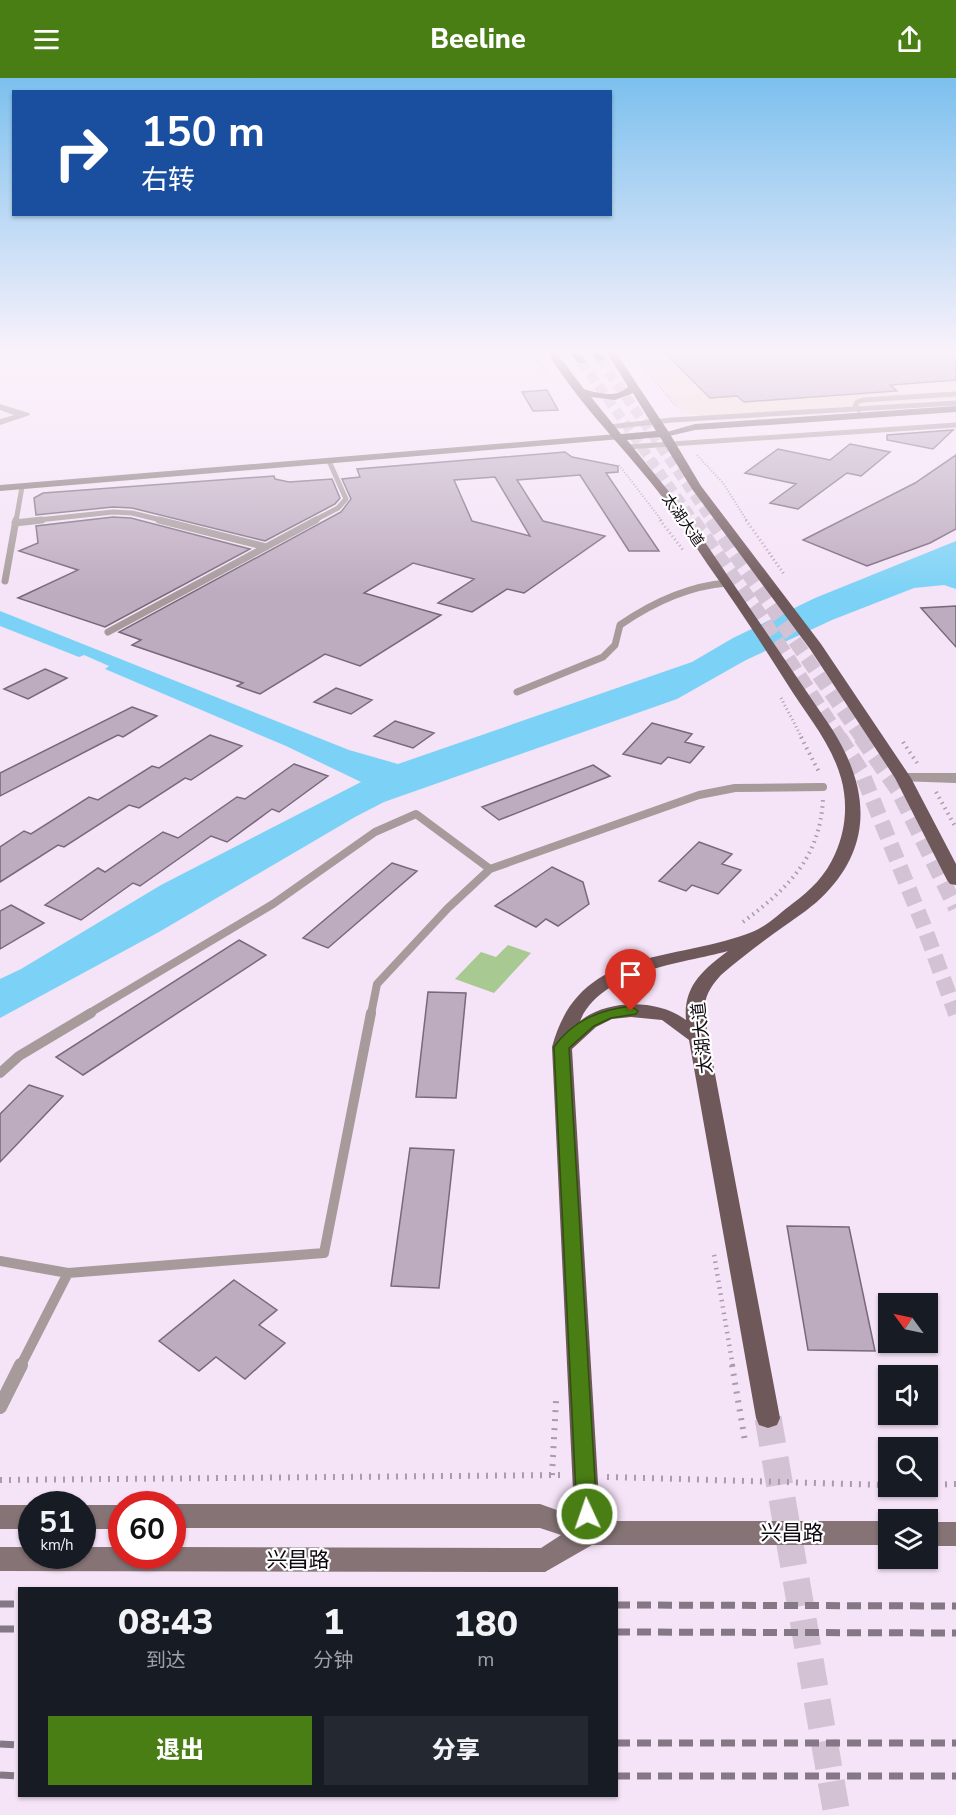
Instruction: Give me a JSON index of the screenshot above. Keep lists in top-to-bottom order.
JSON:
{
  "streets": {
    "main road": ["太湖大道", "兴昌路"]
  },
  "north": "top left",
  "page": {
    "header": "Beeline",
    "turn": ["150 m", "右转"],
    "speed": "51 km/h",
    "limit": "60",
    "eta": [
      "08:43",
      "到达",
      "1",
      "分钟",
      "180",
      "m"
    ],
    "buttons": ["退出", "分享"]
  }
}
